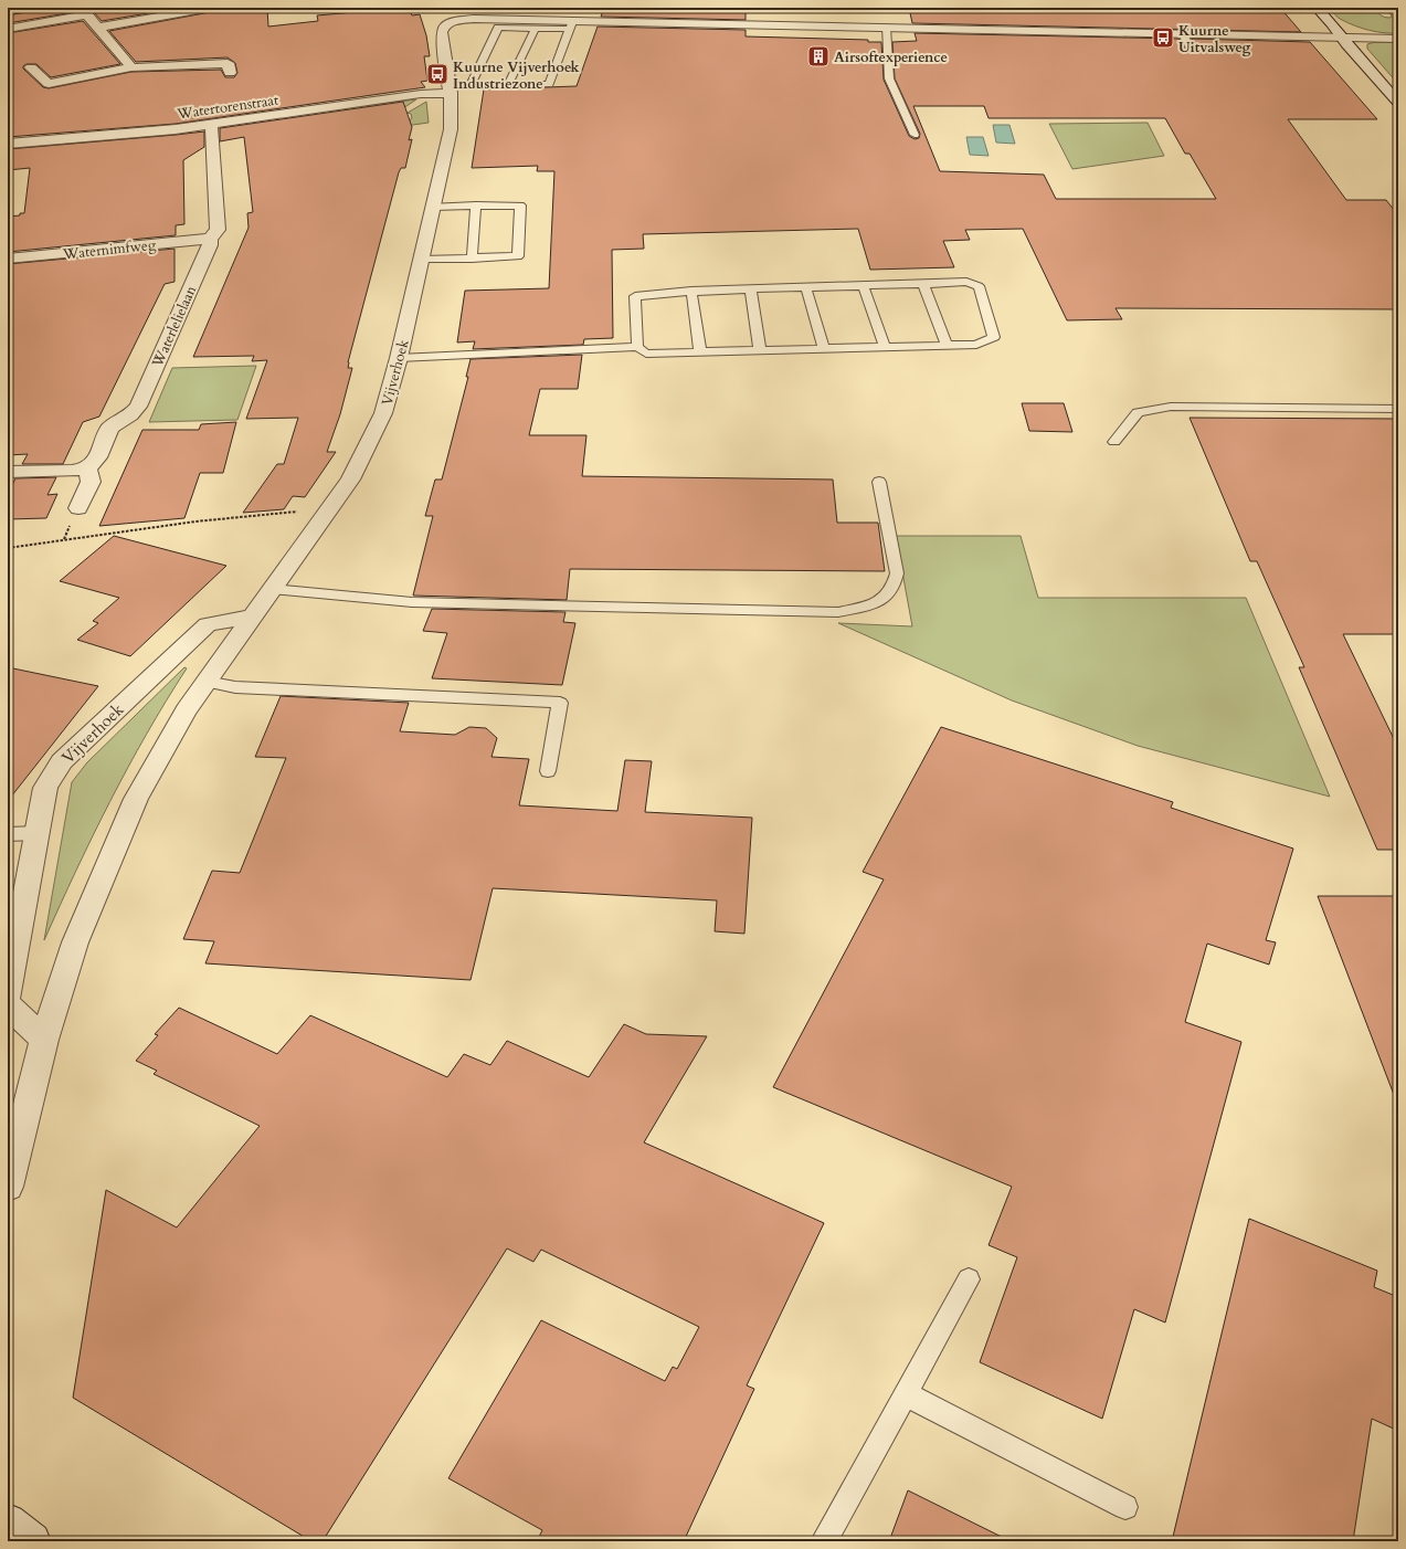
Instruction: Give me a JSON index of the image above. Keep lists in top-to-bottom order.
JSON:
{
  "streets": {
    "street": [
      "Watertorenstraat",
      "Waternimfweg",
      "Waterlelielaan",
      "Vijverhoek"
    ]
  },
  "crossings": [
    ["Watertorenstraat", "Waterlelielaan"],
    ["Watertorenstraat", "Vijverhoek"],
    ["Waternimfweg", "Waterlelielaan"]
  ],
  "places": {
    "bus stop": ["Kuurne Uitvalsweg", "Kuurne Vijverhoek Industriezone"],
    "building": ["Airsoftexperience"]
  }
}
